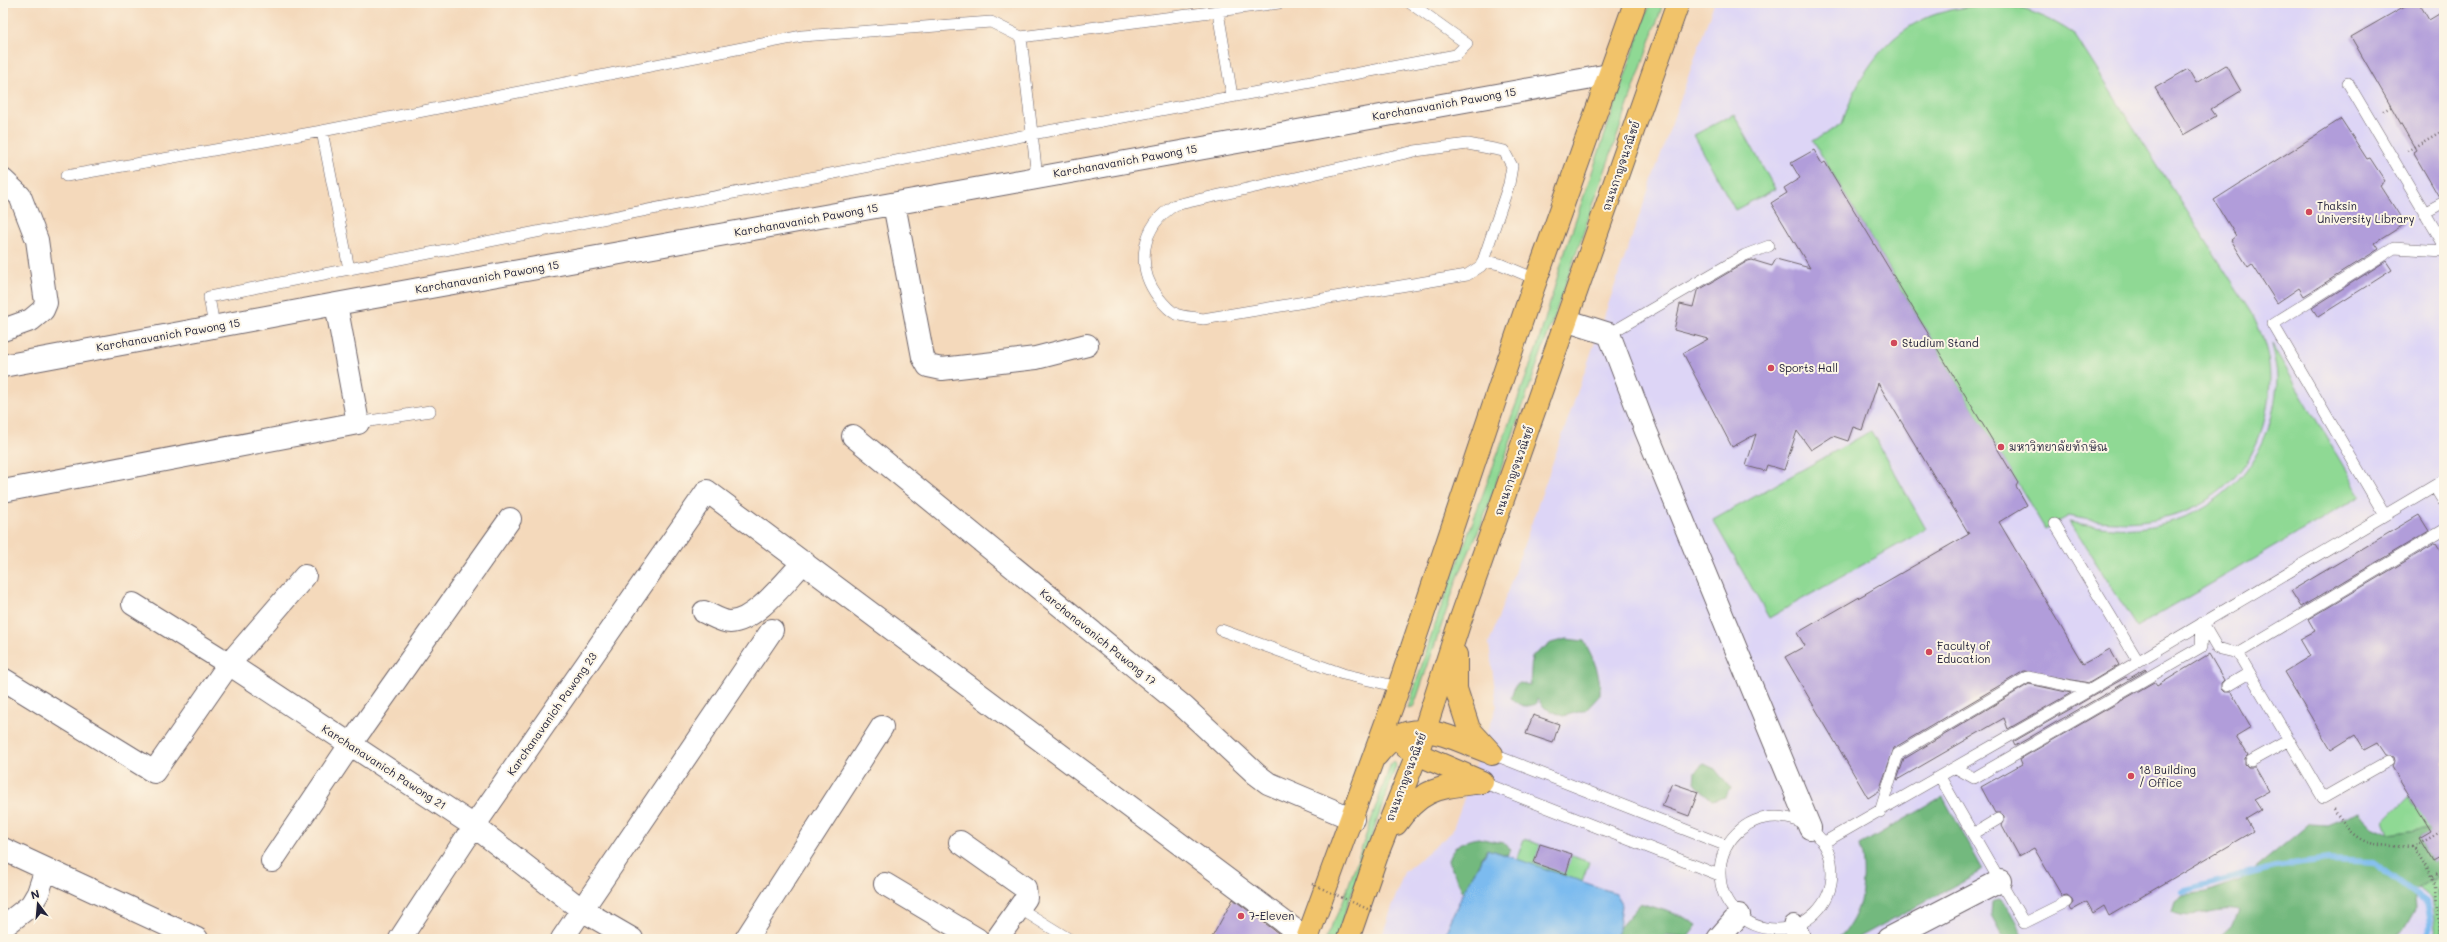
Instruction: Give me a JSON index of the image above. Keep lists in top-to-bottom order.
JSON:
{
  "streets": {
    "main road": ["ถนนกาญจนวณิชย์"],
    "street": [
      "Karchanavanich Pawong 15",
      "Karchanavanich Pawong 17",
      "Karchanavanich Pawong 23",
      "Karchanavanich Pawong 21"
    ]
  },
  "crossings": [
    ["Karchanavanich Pawong 23", "Karchanavanich Pawong 21"]
  ],
  "places": [
    "Thaksin University Library",
    "Studium Stand",
    "Sports Hall",
    "มหาวิทยาลัยทักษิณ",
    "Faculty of Education",
    "18 Building / Office",
    "7-Eleven"
  ],
  "north": "top"
}
